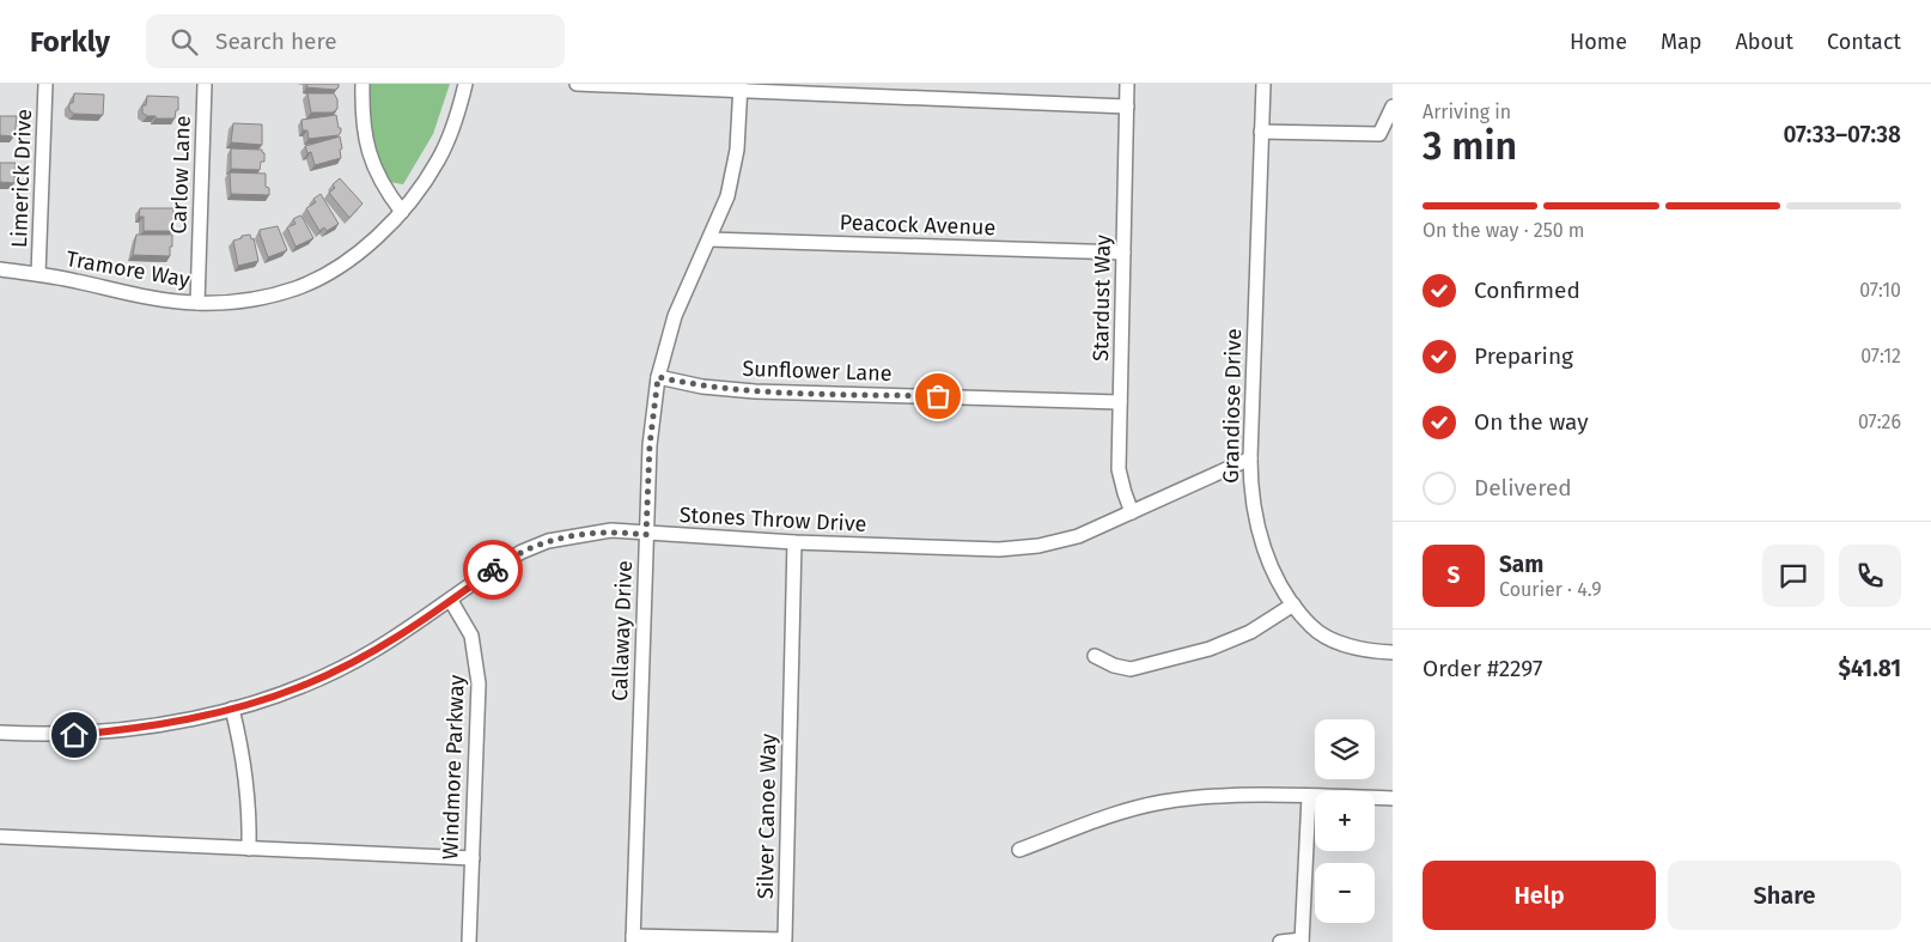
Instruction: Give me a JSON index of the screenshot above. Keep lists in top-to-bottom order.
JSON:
{
  "streets": {
    "street": [
      "Carlow Lane",
      "Limerick Drive",
      "Peacock Avenue",
      "Tramore Way",
      "Stardust Way",
      "Sunflower Lane",
      "Grandiose Drive",
      "Stones Throw Drive",
      "Callaway Drive",
      "Windmore Parkway",
      "Silver Canoe Way"
    ]
  },
  "crossings": [
    ["Carlow Lane", "Tramore Way"],
    ["Limerick Drive", "Tramore Way"],
    ["Peacock Avenue", "Stardust Way"],
    ["Peacock Avenue", "Callaway Drive"],
    ["Stardust Way", "Sunflower Lane"],
    ["Stardust Way", "Stones Throw Drive"],
    ["Sunflower Lane", "Callaway Drive"],
    ["Grandiose Drive", "Stones Throw Drive"],
    ["Stones Throw Drive", "Callaway Drive"],
    ["Stones Throw Drive", "Windmore Parkway"],
    ["Stones Throw Drive", "Silver Canoe Way"],
    ["Callaway Drive", "Silver Canoe Way"]
  ],
  "page": {
    "header": "Forkly",
    "search": "Search here",
    "nav": [
      "Home",
      "Map",
      "About",
      "Contact"
    ],
    "heading": ["3 min", "Arriving in", "07:33–07:38"],
    "panel": [
      "Sam",
      "Courier · 4.9",
      "Order #2297",
      "$41.81"
    ],
    "bar": "On the way · 250 m",
    "list": [
      ["Confirmed", "07:10"],
      ["Preparing", "07:12"],
      ["On the way", "07:26"],
      "Delivered"
    ],
    "round": "S",
    "map_buttons": ["+", "−"],
    "buttons": ["Help", "Share"]
  }
}
